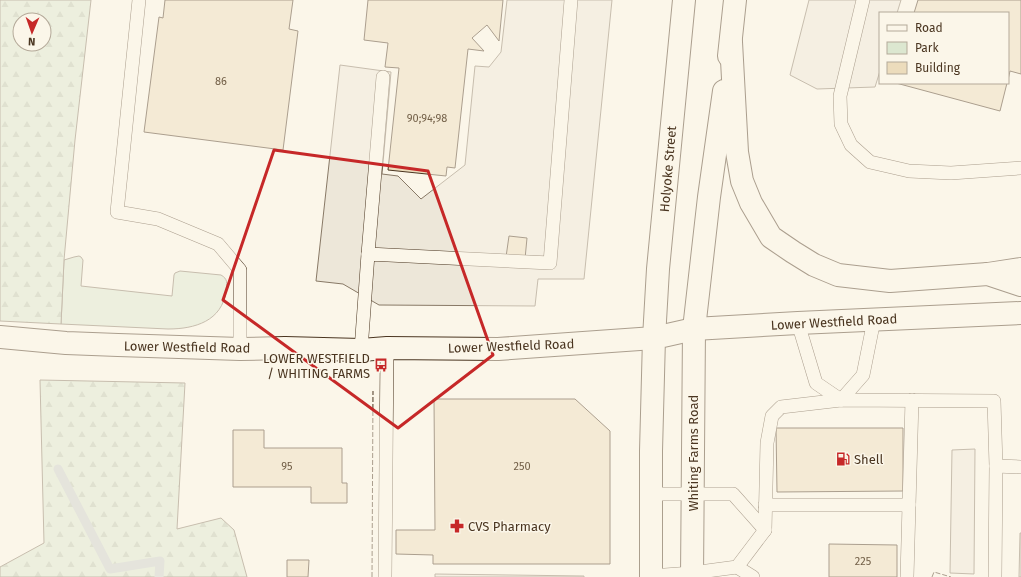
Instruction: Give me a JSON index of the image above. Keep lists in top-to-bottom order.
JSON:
{
  "streets": {
    "main road": ["Holyoke Street", "Lower Westfield Road", "Whiting Farms Road"]
  },
  "crossings": [
    ["Holyoke Street", "Lower Westfield Road"],
    ["Lower Westfield Road", "Whiting Farms Road"]
  ],
  "places": {
    "bus stop": ["LOWER WESTFIELD / WHITING FARMS"],
    "fuel station": ["Shell"],
    "pharmacy": ["CVS Pharmacy"]
  },
  "house_numbers": [
    "86",
    "90;94;98",
    "95",
    "250",
    "225"
  ],
  "legend": ["Road", "Park", "Building"],
  "north": "bottom"
}
